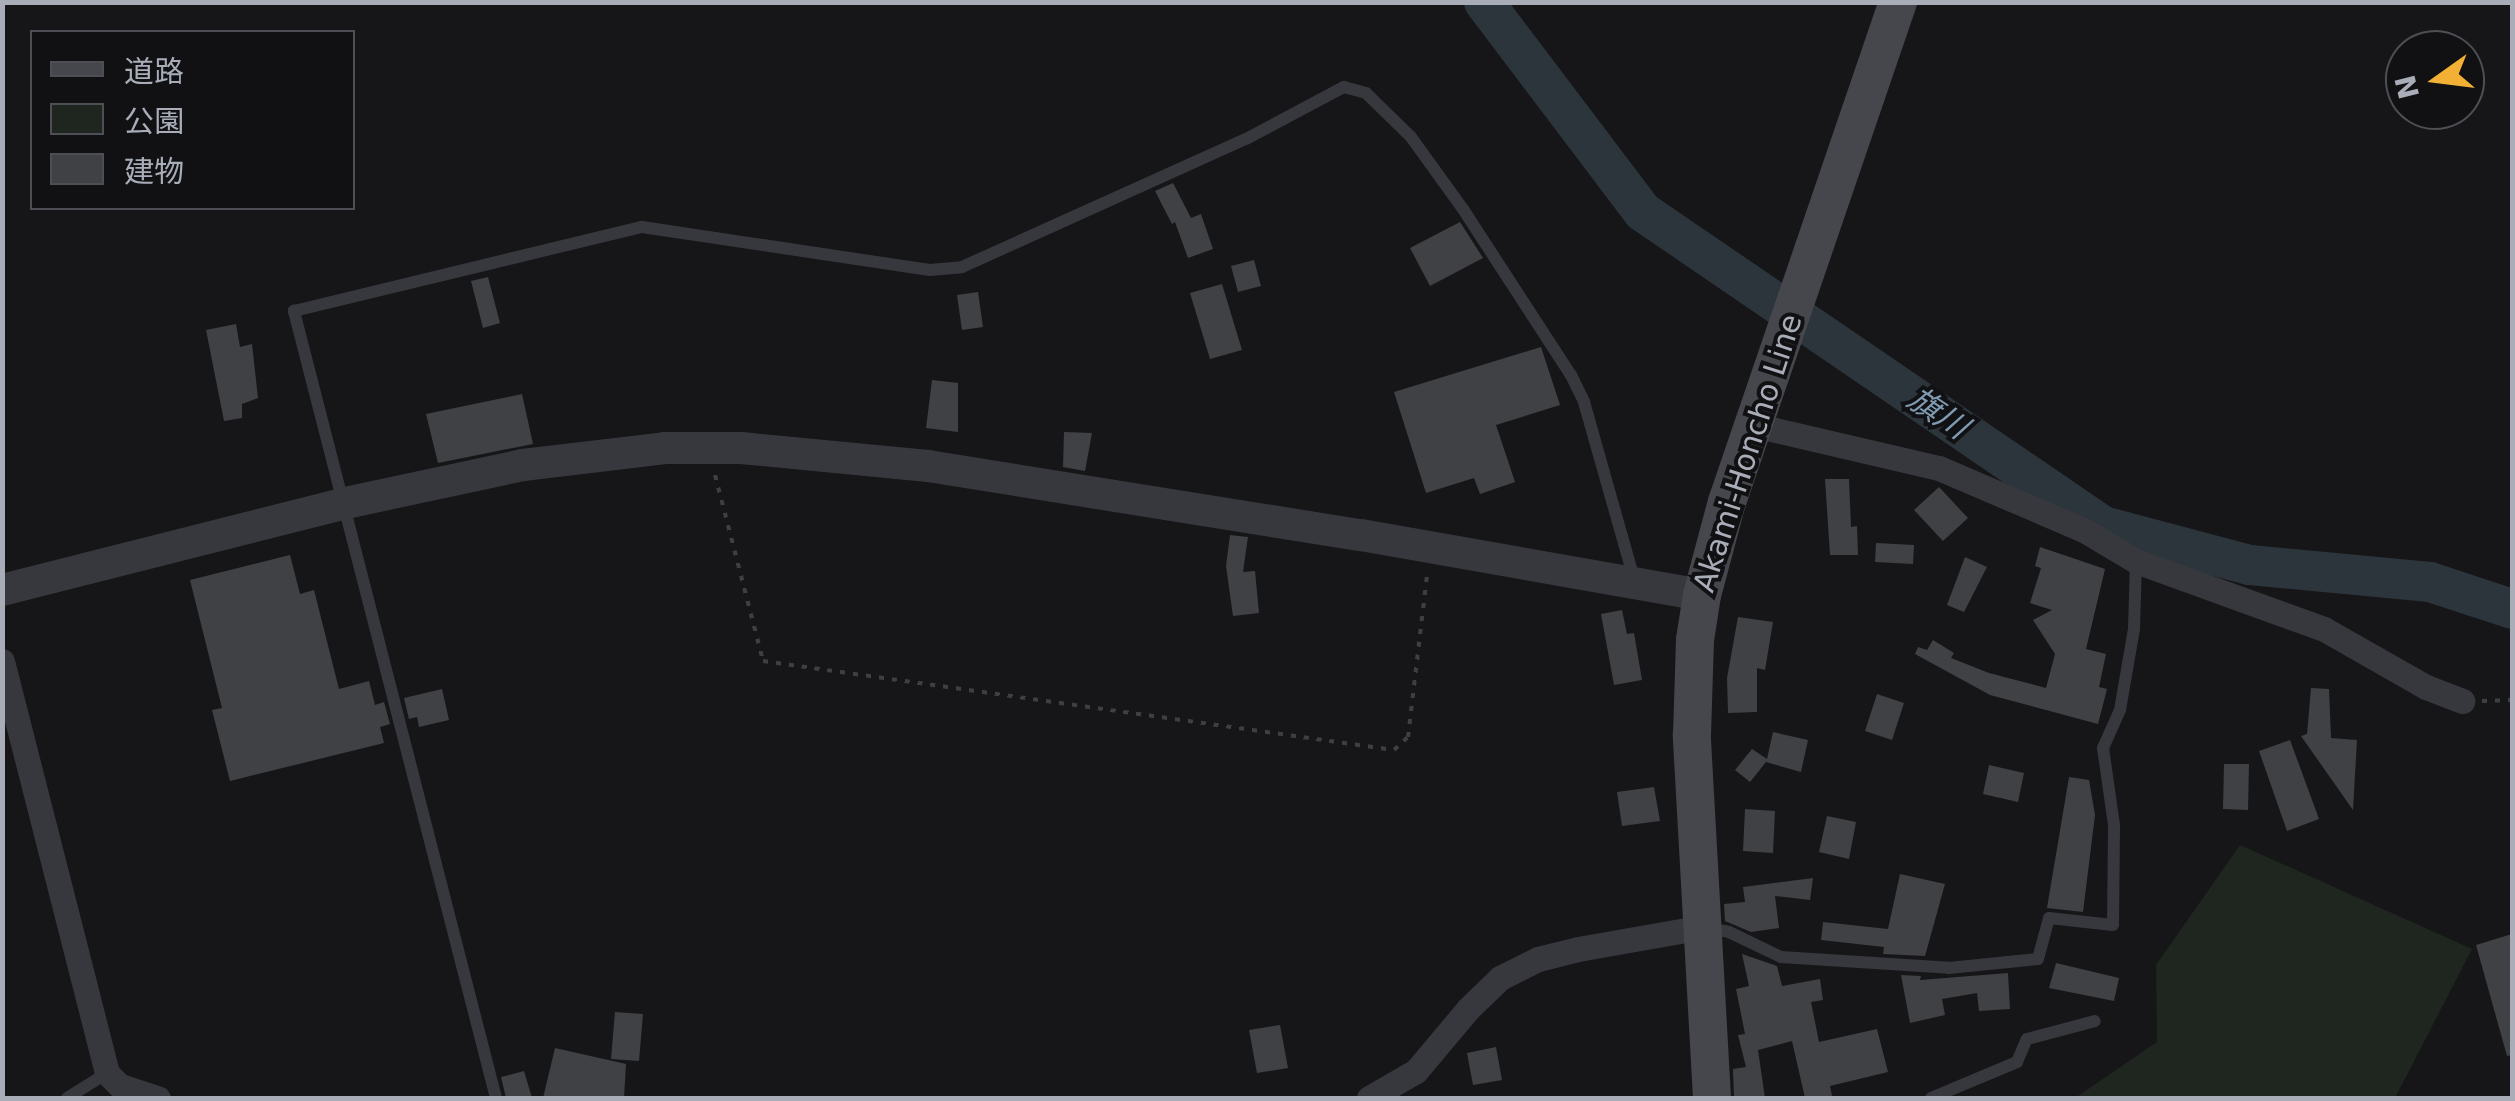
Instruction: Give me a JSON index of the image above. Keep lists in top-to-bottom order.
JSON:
{
  "streets": {
    "main road": ["Akami-Honcho Line"]
  },
  "water": ["旗川"],
  "legend": ["道路", "公園", "建物"],
  "north": "left"
}
